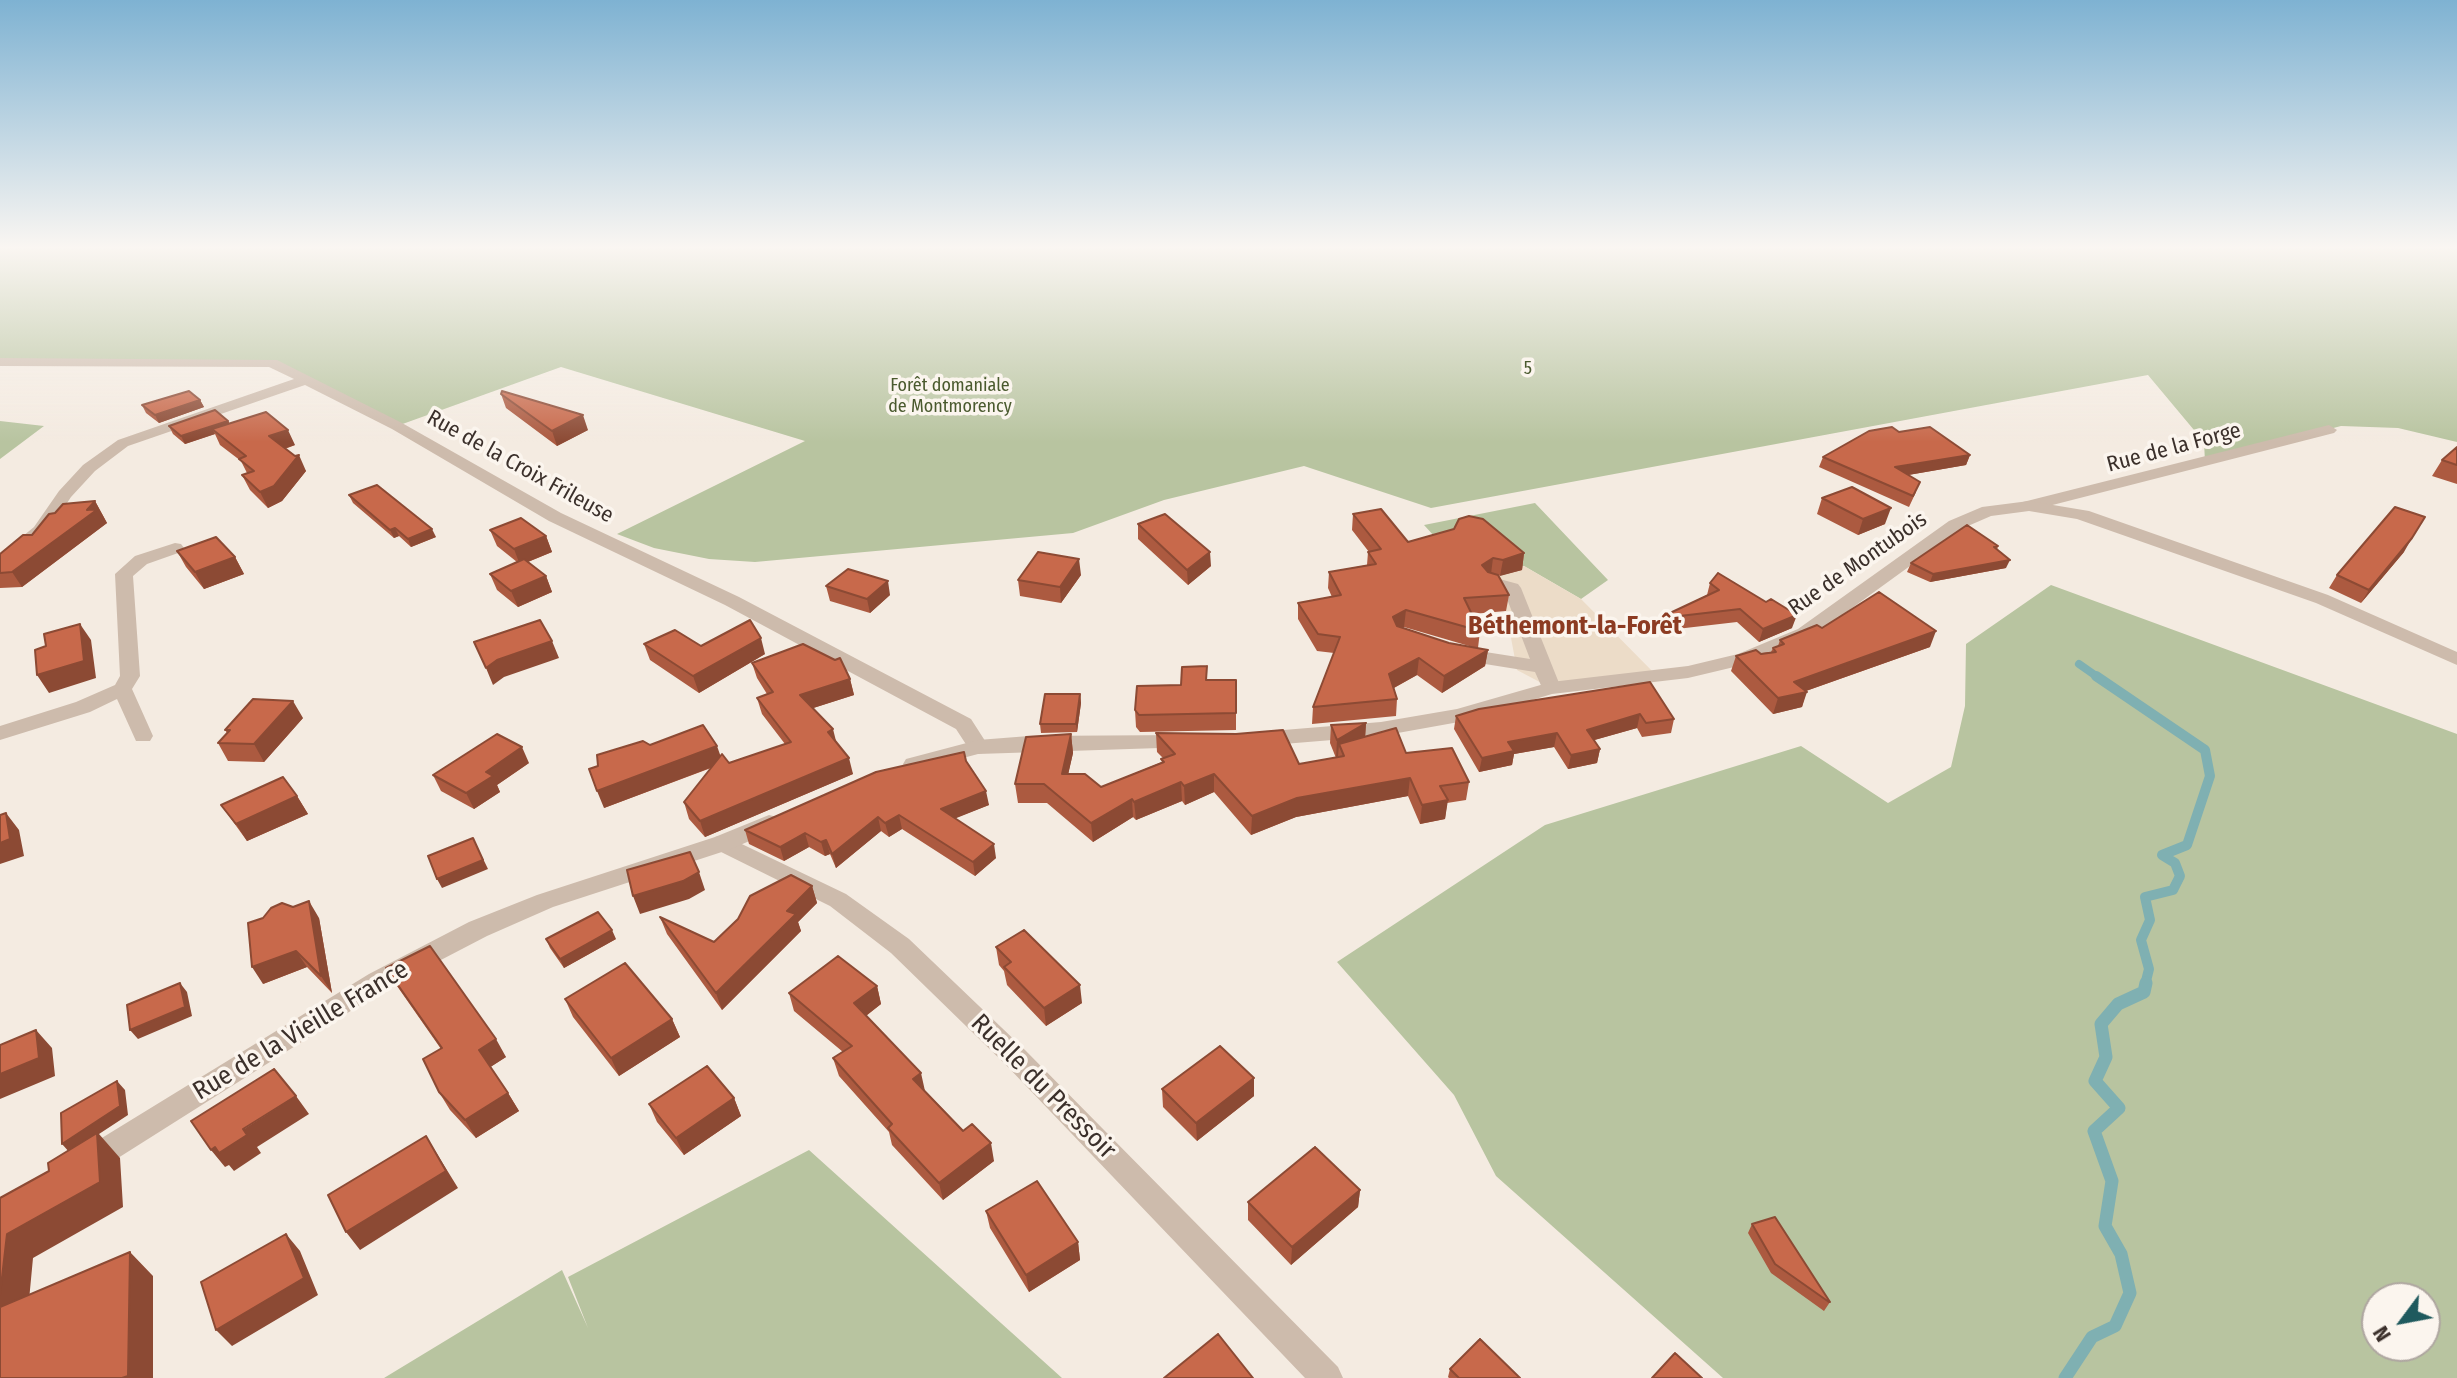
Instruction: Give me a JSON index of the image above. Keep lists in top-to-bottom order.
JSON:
{
  "streets": {
    "street": [
      "Rue de la Forge",
      "Rue de la Croix Frileuse",
      "Rue de Montubois",
      "Rue de la Vieille France",
      "Ruelle du Pressoir"
    ]
  },
  "crossings": [
    ["Rue de la Forge", "Rue de Montubois"],
    ["Rue de la Vieille France", "Ruelle du Pressoir"]
  ],
  "districts": ["Béthemont-la-Forêt"],
  "parks": ["5", "Forêt domaniale de Montmorency"],
  "north": "bottom left"
}
